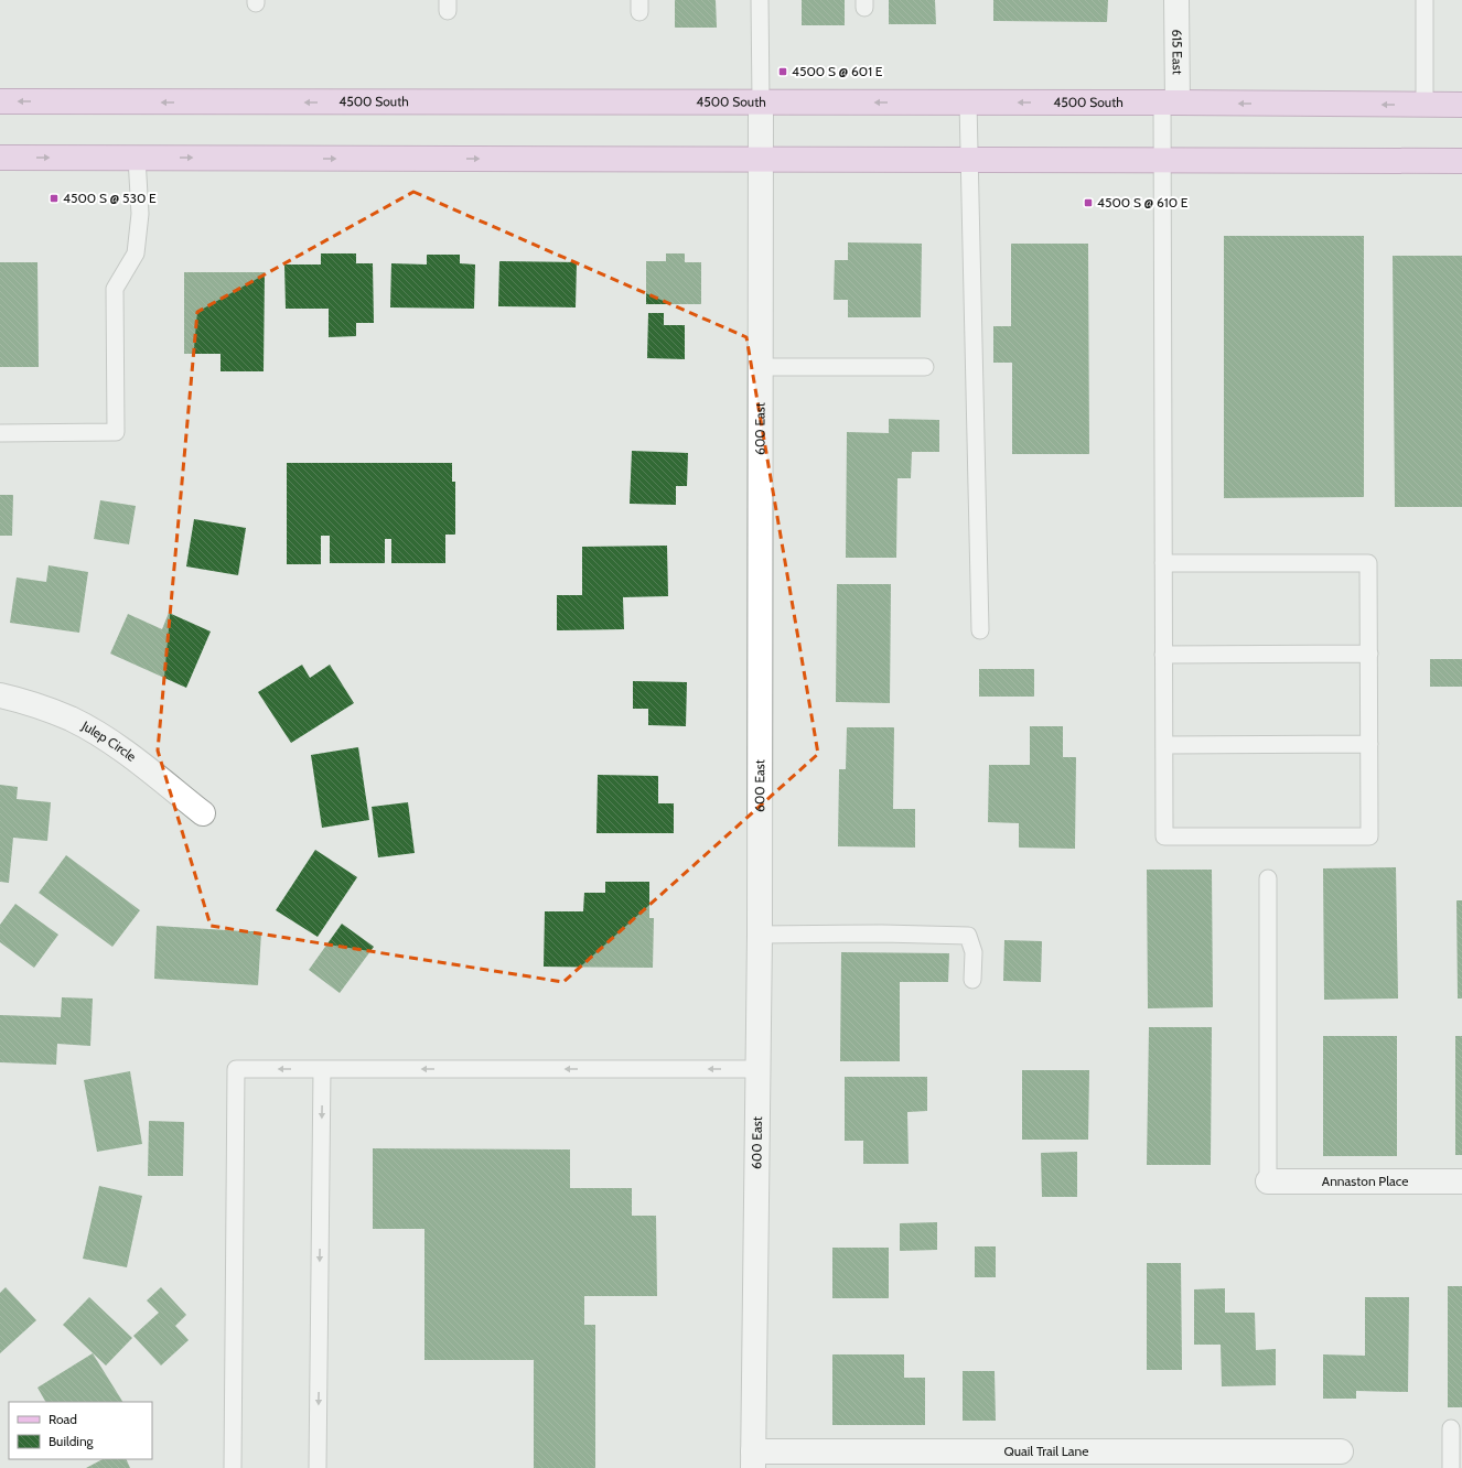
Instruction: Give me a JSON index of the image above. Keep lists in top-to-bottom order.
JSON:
{
  "streets": {
    "main road": ["4500 South"],
    "street": [
      "615 East",
      "600 East",
      "Julep Circle",
      "Annaston Place",
      "Quail Trail Lane"
    ]
  },
  "crossings": [
    ["615 East", "4500 South"],
    ["4500 South", "600 East"],
    ["600 East", "Quail Trail Lane"]
  ],
  "places": {
    "transit": ["4500 S @ 601 E", "4500 S @ 530 E", "4500 S @ 610 E"]
  },
  "legend": ["Road", "Building"]
}
